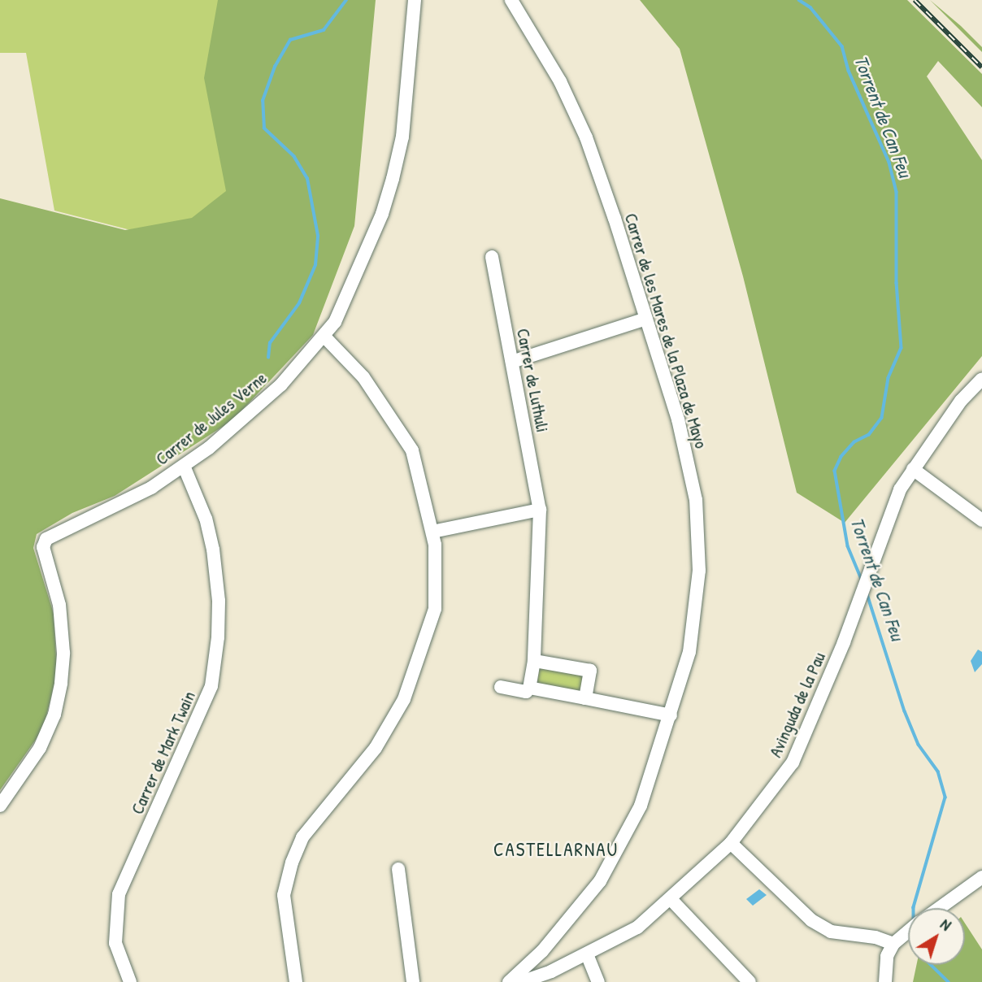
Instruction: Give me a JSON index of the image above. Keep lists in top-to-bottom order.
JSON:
{
  "streets": {
    "street": [
      "Carrer de les Mares de la Plaza de Mayo",
      "Carrer de Luthuli",
      "Carrer de Jules Verne",
      "Avinguda de la Pau",
      "Carrer de Mark Twain"
    ]
  },
  "crossings": [
    ["Carrer de Jules Verne", "Carrer de Mark Twain"]
  ],
  "districts": ["CASTELLARNAU"],
  "water": ["Torrent de Can Feu"],
  "north": "top right"
}
